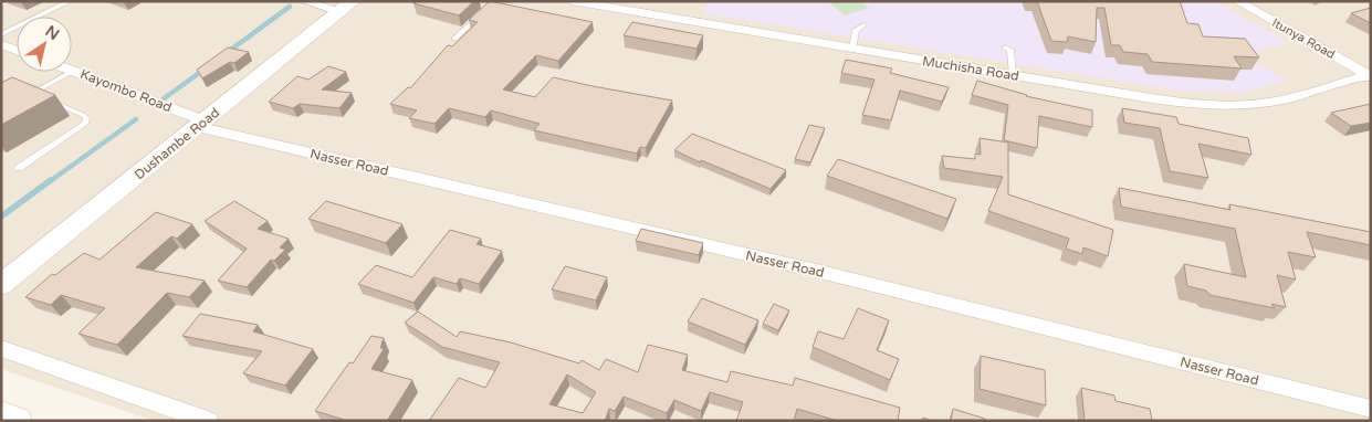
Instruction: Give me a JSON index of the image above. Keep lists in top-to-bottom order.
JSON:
{
  "streets": {
    "street": [
      "Itunya Road",
      "Muchisha Road",
      "Kayombo Road",
      "Dushambe Road",
      "Nasser Road"
    ]
  },
  "crossings": [
    ["Itunya Road", "Muchisha Road"],
    ["Kayombo Road", "Dushambe Road"],
    ["Kayombo Road", "Nasser Road"],
    ["Dushambe Road", "Nasser Road"]
  ],
  "north": "top right"
}
